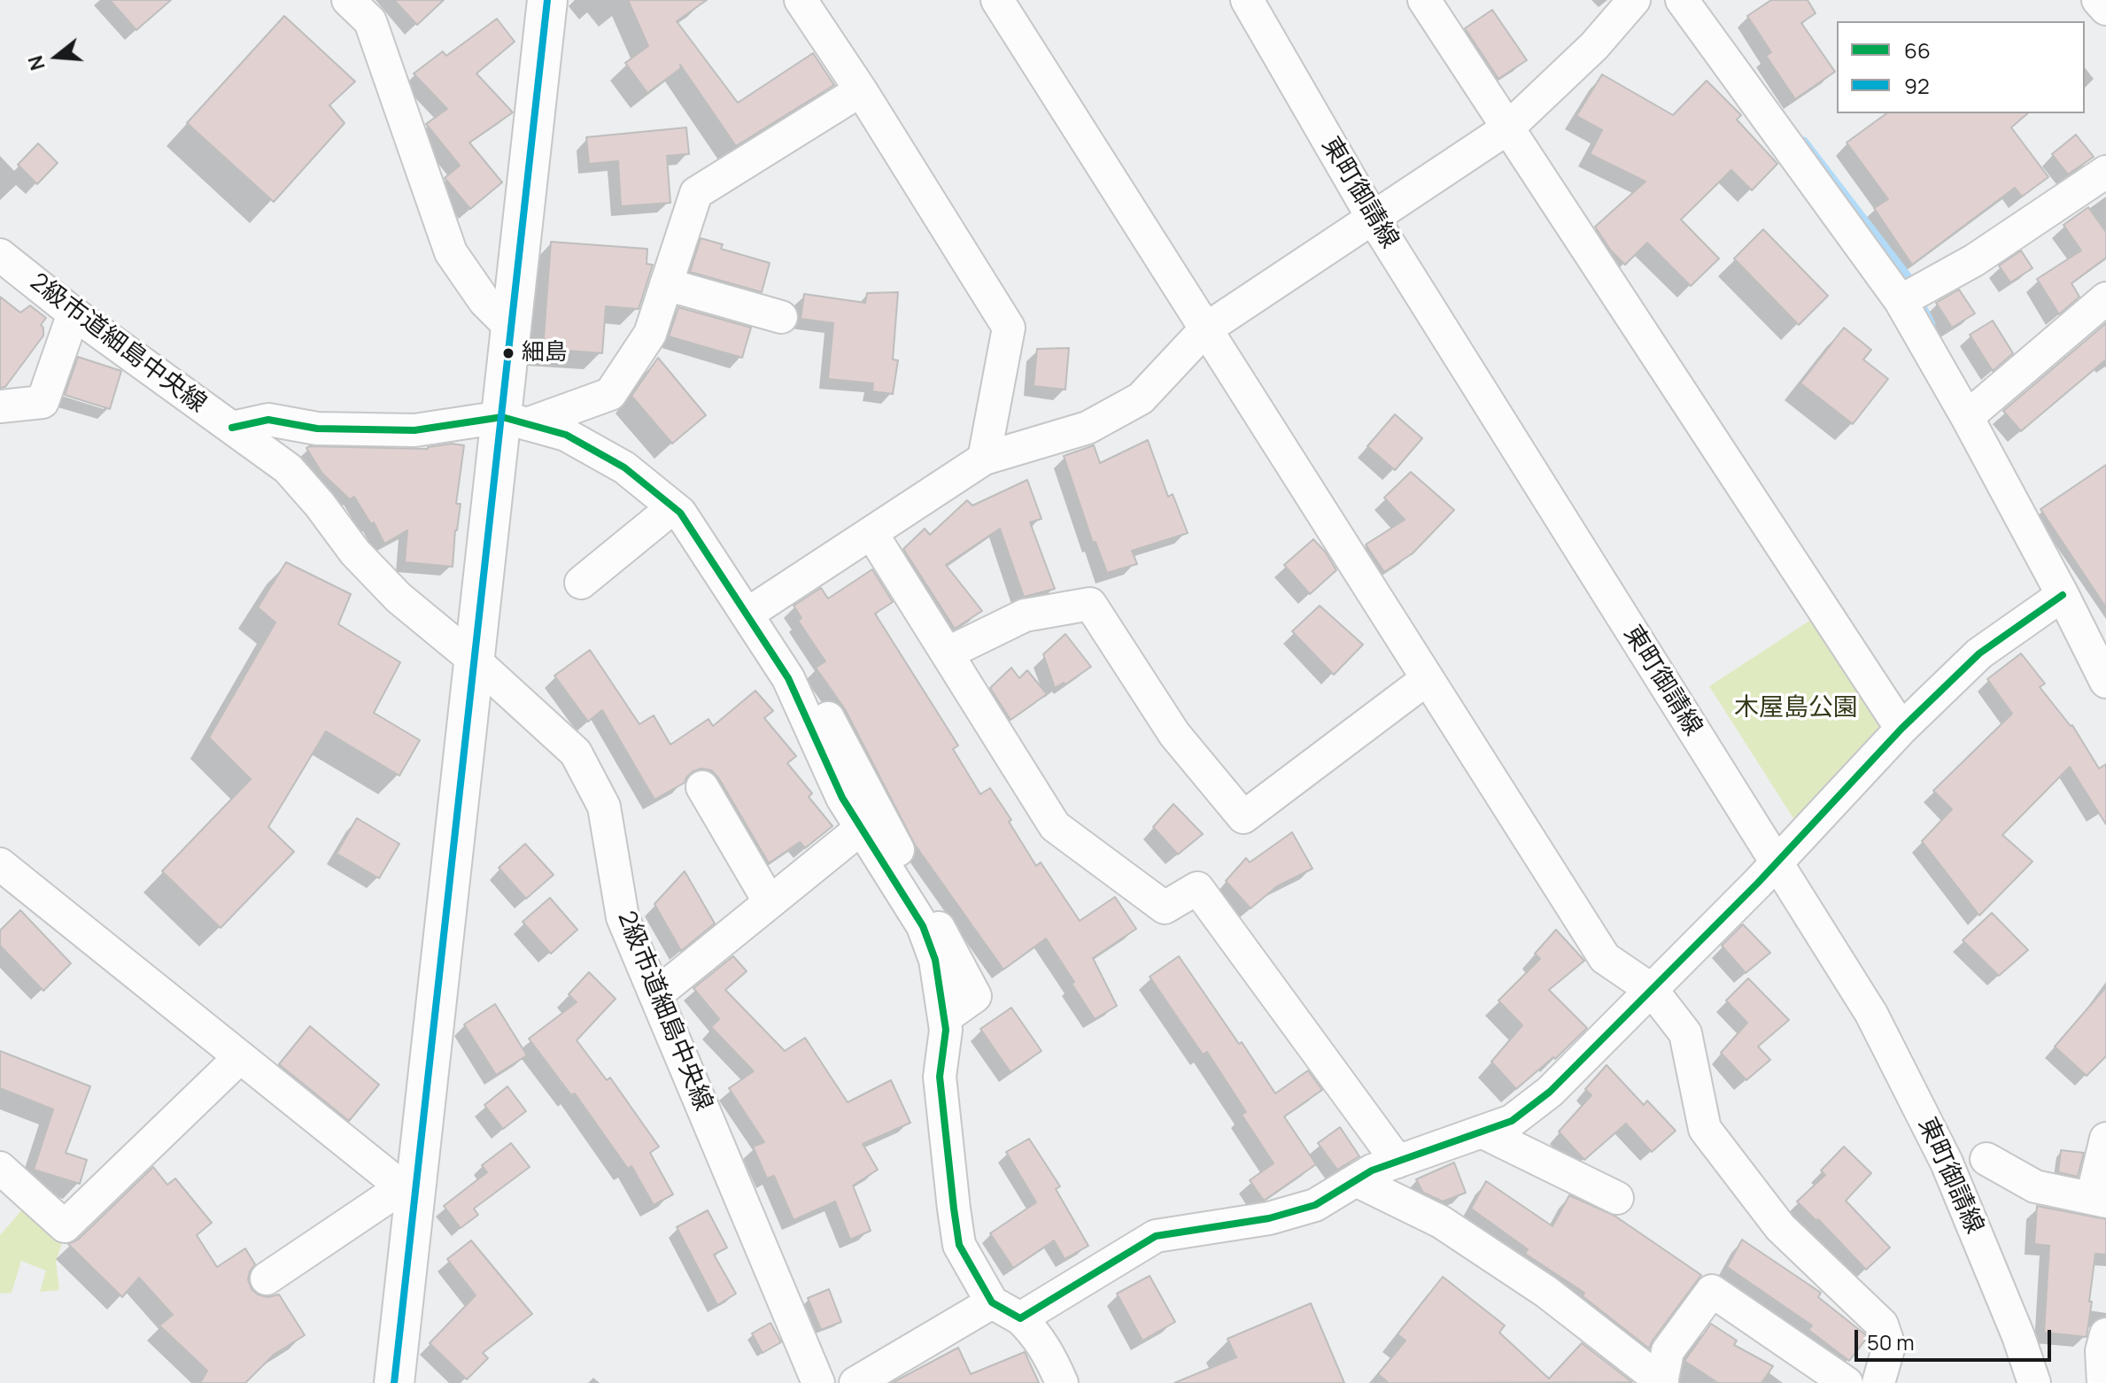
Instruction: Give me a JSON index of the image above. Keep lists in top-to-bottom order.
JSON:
{
  "streets": {
    "street": ["東町御請線", "2級市道細島中央線"]
  },
  "parks": ["木屋島公園"],
  "places": ["細島"],
  "lines": ["transit line 92", "transit line 66"],
  "legend": ["66", "92"],
  "scale_bar": "50 m",
  "north": "left"
}
